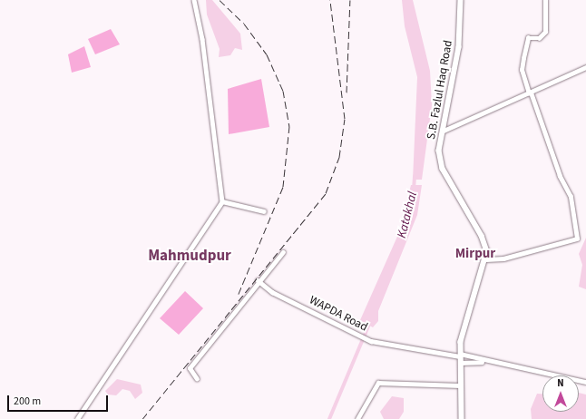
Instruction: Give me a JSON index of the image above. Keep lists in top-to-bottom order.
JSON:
{
  "streets": {
    "main road": ["S.B. Fazlul Haq Road"],
    "street": ["WAPDA Road"]
  },
  "crossings": [
    ["S.B. Fazlul Haq Road", "WAPDA Road"]
  ],
  "districts": ["Mirpur", "Mahmudpur"],
  "water": ["Katakhal"],
  "scale_bar": "200 m",
  "north": "top"
}
